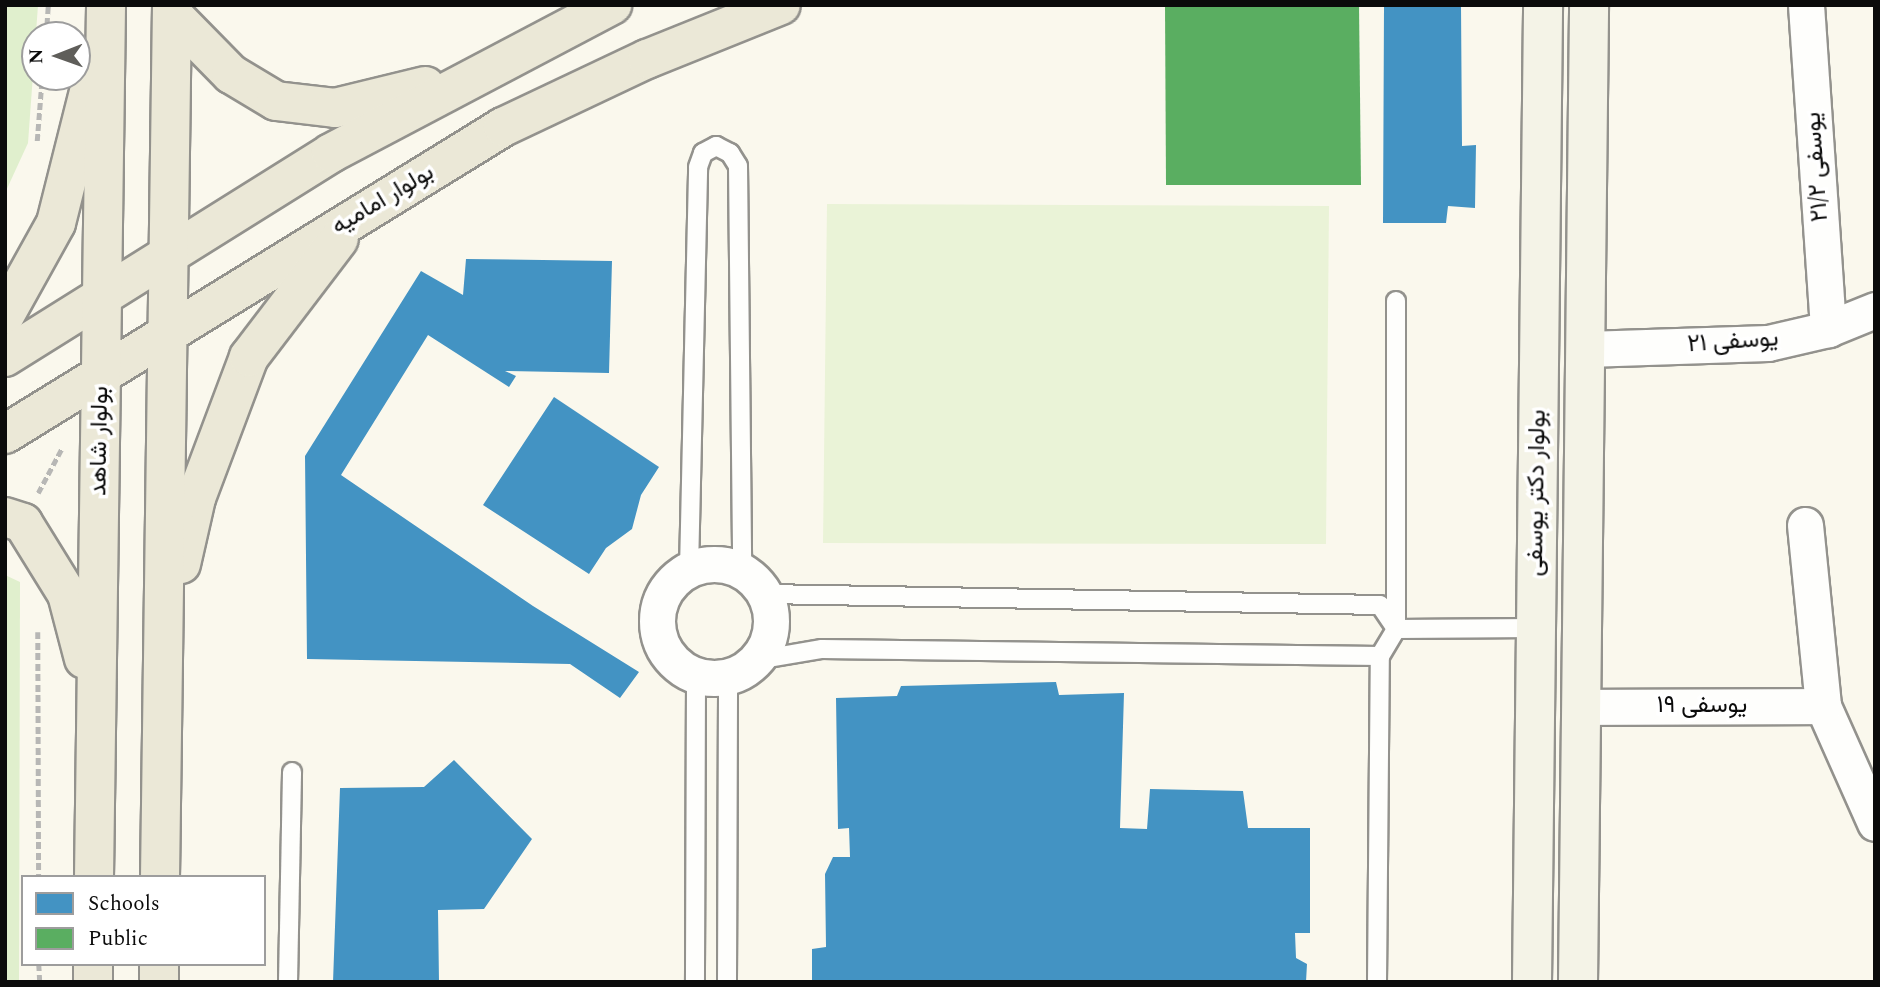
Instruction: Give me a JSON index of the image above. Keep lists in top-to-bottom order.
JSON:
{
  "streets": {
    "main road": ["بولوار امامیه", "بولوار شاهد"],
    "street": [
      "یوسفی ۲۱/۲",
      "یوسفی ۲۱",
      "بولوار دکتر یوسفی",
      "یوسفی ۱۹"
    ]
  },
  "crossings": [
    ["یوسفی ۲۱/۲", "یوسفی ۲۱"],
    ["بولوار امامیه", "بولوار شاهد"],
    ["یوسفی ۲۱", "بولوار دکتر یوسفی"],
    ["بولوار دکتر یوسفی", "یوسفی ۱۹"]
  ],
  "legend": ["Schools", "Public"],
  "north": "left"
}
